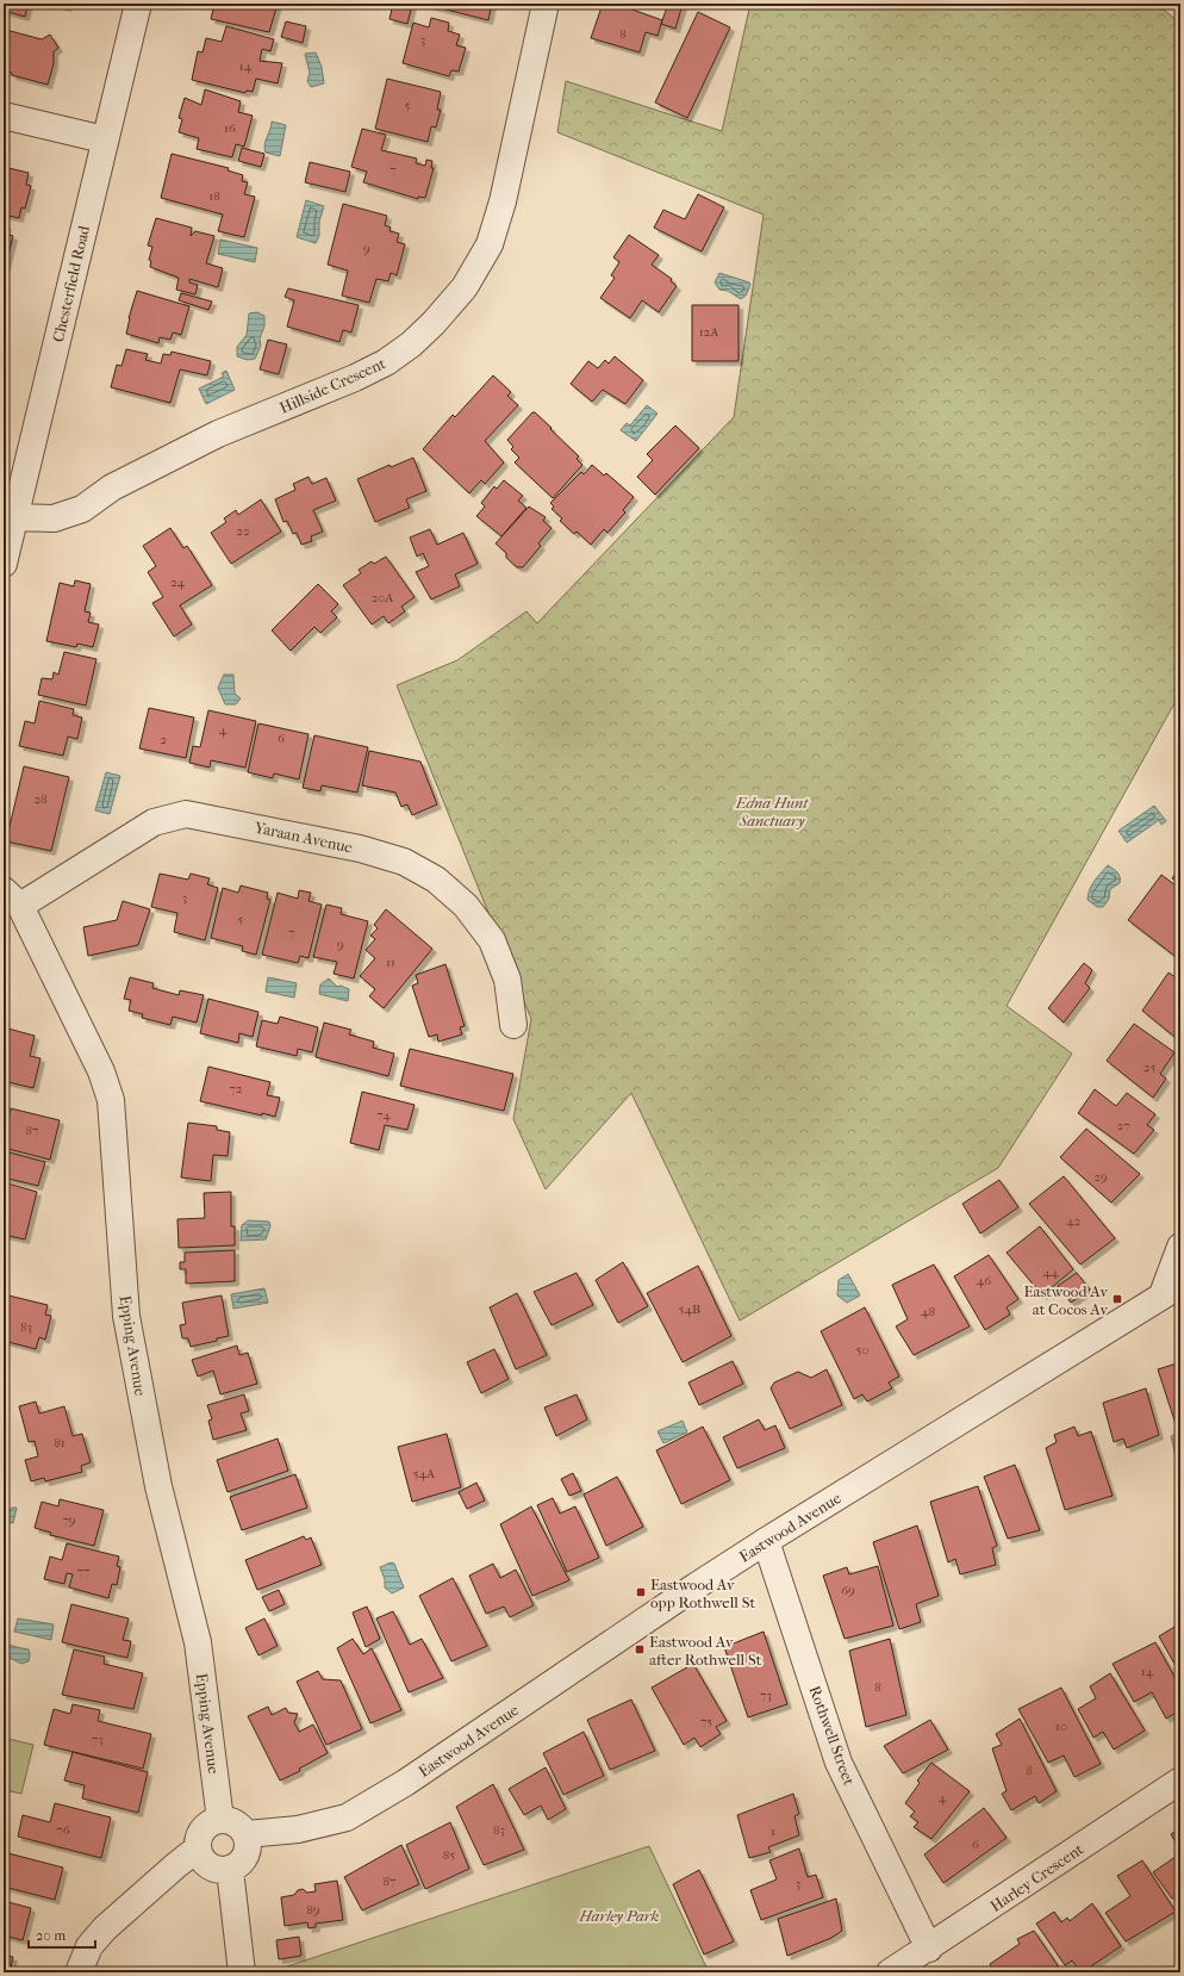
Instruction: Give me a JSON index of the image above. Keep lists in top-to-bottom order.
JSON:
{
  "streets": {
    "street": [
      "Chesterfield Road",
      "Hillside Crescent",
      "Yaraan Avenue",
      "Epping Avenue",
      "Eastwood Avenue",
      "Rothwell Street",
      "Harley Crescent"
    ]
  },
  "crossings": [
    ["Chesterfield Road", "Hillside Crescent"],
    ["Yaraan Avenue", "Epping Avenue"],
    ["Epping Avenue", "Eastwood Avenue"],
    ["Eastwood Avenue", "Rothwell Street"],
    ["Rothwell Street", "Harley Crescent"]
  ],
  "parks": ["Edna Hunt Sanctuary", "Harley Park"],
  "places": {
    "transit": ["Eastwood Av at Cocos Av", "Eastwood Av opp Rothwell St", "Eastwood Av after Rothwell St"]
  },
  "house_numbers": [
    "8",
    "3",
    "14",
    "5",
    "16",
    "7",
    "18",
    "9",
    "12A",
    "22",
    "24",
    "20A",
    "4",
    "6",
    "2",
    "28",
    "3",
    "5",
    "7",
    "9",
    "11",
    "25",
    "72",
    "74",
    "27",
    "87",
    "29",
    "42",
    "44",
    "46",
    "54B",
    "48",
    "83",
    "50",
    "81",
    "54A",
    "79",
    "77",
    "69",
    "14",
    "8",
    "73",
    "75",
    "10",
    "73",
    "8",
    "4",
    "76",
    "83",
    "1",
    "6",
    "85",
    "87",
    "3",
    "89"
  ],
  "scale_bar": "20 m"
}
